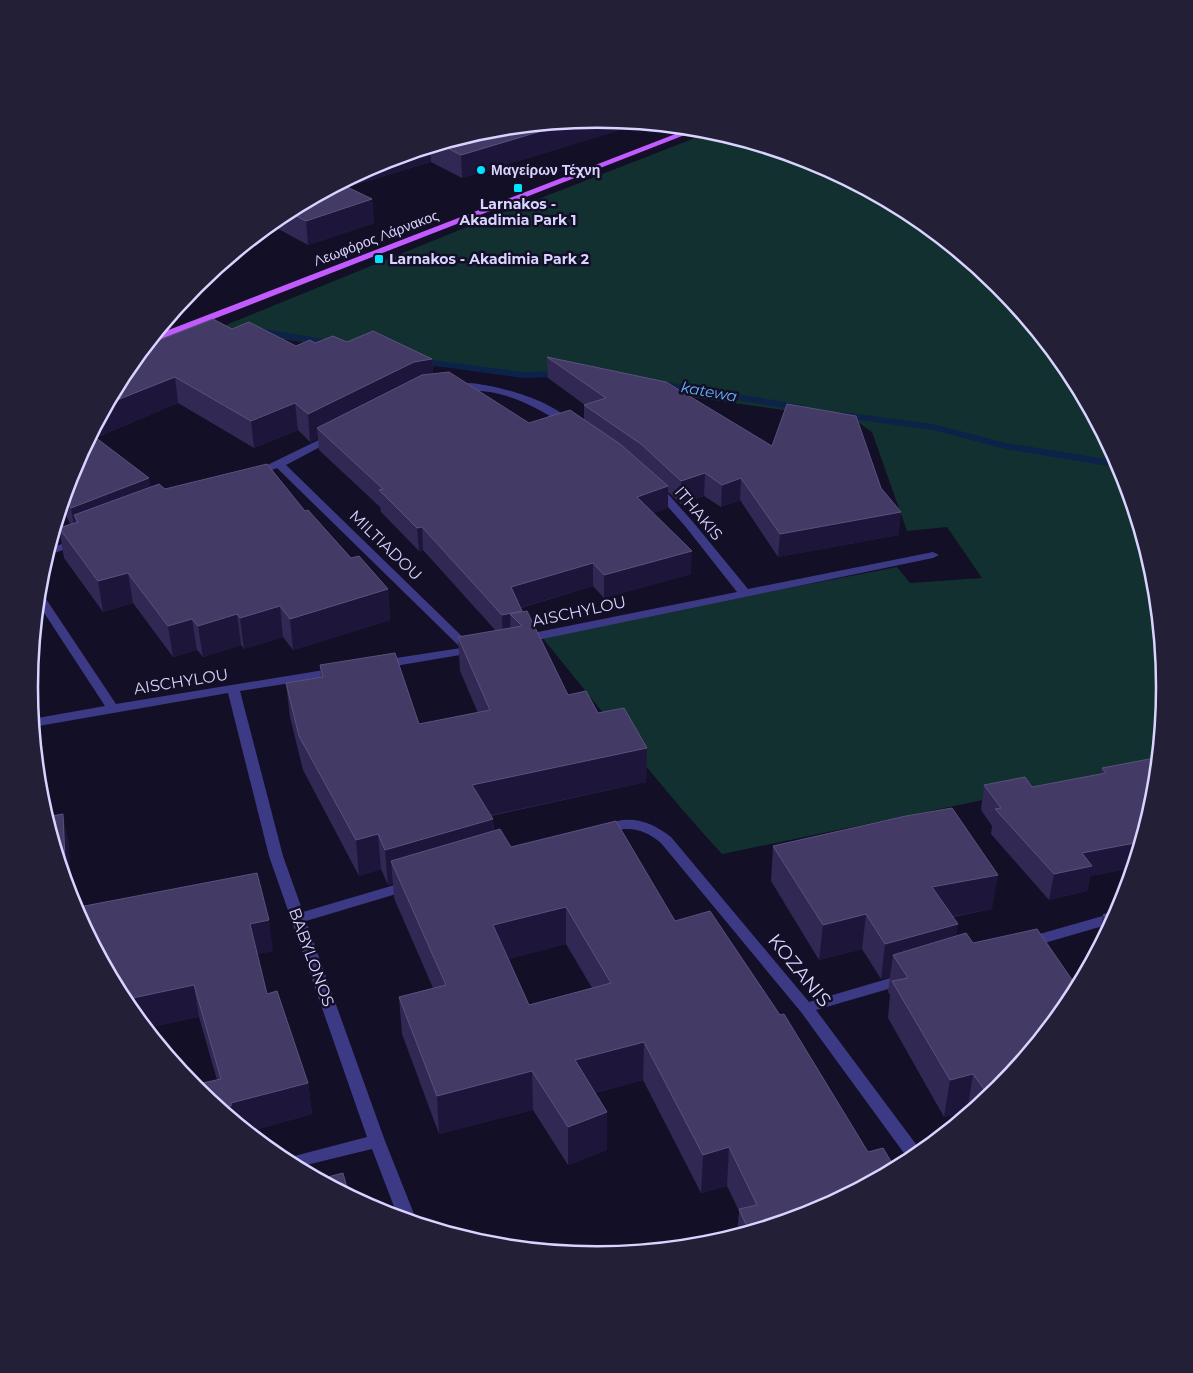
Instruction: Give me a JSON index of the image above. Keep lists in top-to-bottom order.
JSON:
{
  "streets": {
    "main road": ["Λεωφόρος Λάρνακος"],
    "street": [
      "ITHAKIS",
      "MILTIADOU",
      "AISCHYLOU",
      "BABYLONOS",
      "KOZANIS"
    ]
  },
  "crossings": [
    ["ITHAKIS", "AISCHYLOU"],
    ["AISCHYLOU", "BABYLONOS"]
  ],
  "water": ["katewa"],
  "places": {
    "other": ["Μαγείρων Τέχνη"],
    "transit": ["Larnakos - Akadimia Park 1", "Larnakos - Akadimia Park 2"]
  }
}
